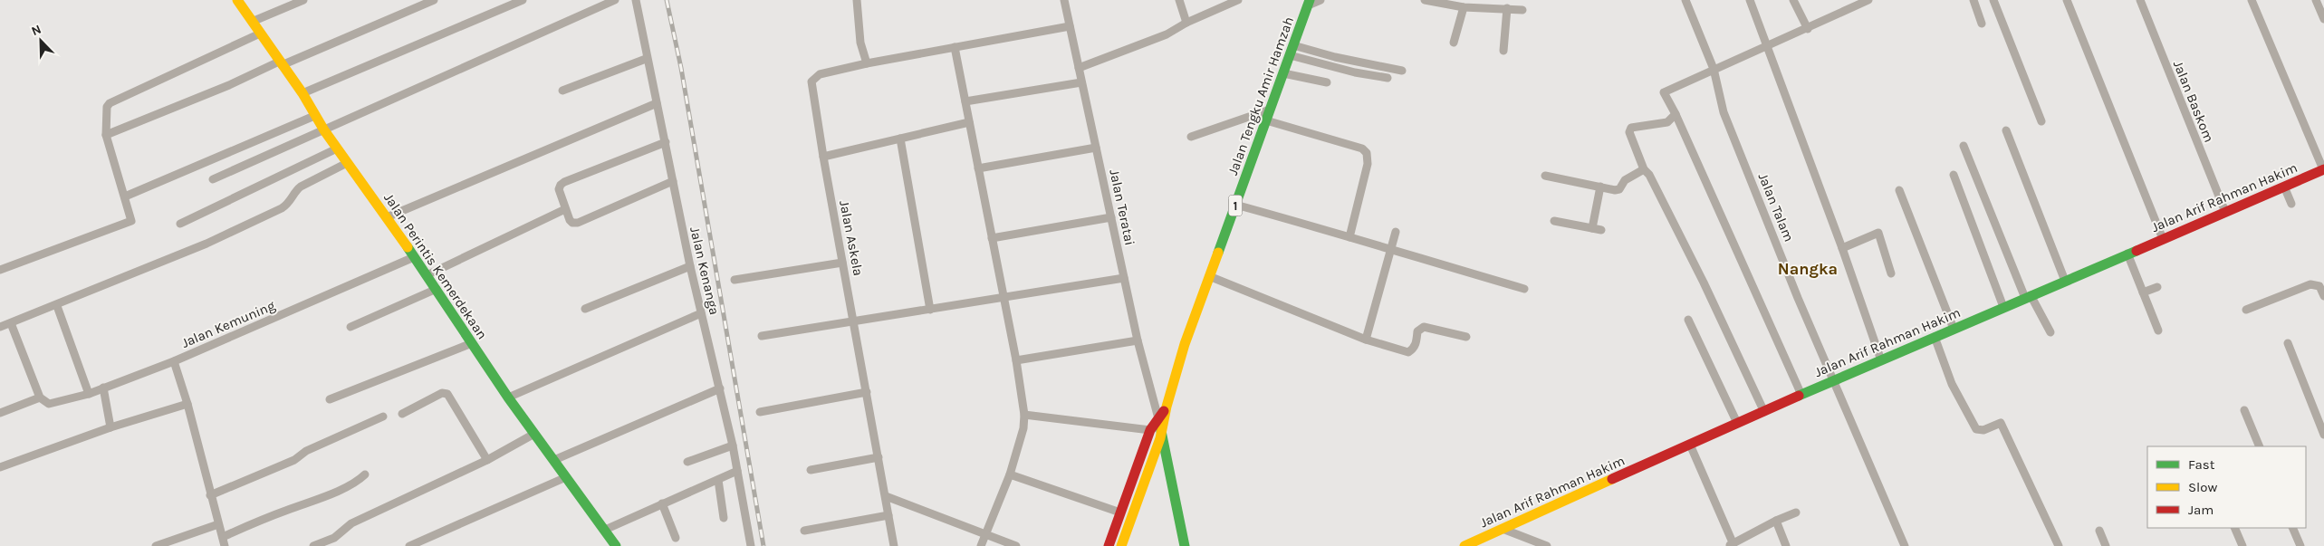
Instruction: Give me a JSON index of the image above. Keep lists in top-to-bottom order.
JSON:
{
  "streets": {
    "street": [
      "Jalan Tengku Amir Hamzah",
      "Jalan Baskom",
      "Jalan Arif Rahman Hakim",
      "1",
      "Jalan Teratai",
      "Jalan Talam",
      "Jalan Askela",
      "Jalan Perintis Kemerdekaan",
      "Jalan Kenanga",
      "Jalan Kemuning"
    ]
  },
  "crossings": [
    ["Jalan Tengku Amir Hamzah", "Jalan Teratai"],
    ["Jalan Baskom", "Jalan Arif Rahman Hakim"],
    ["Jalan Arif Rahman Hakim", "Jalan Talam"],
    ["Jalan Teratai", "Jalan Askela"],
    ["Jalan Perintis Kemerdekaan", "Jalan Kemuning"]
  ],
  "districts": ["Nangka"],
  "legend": ["Fast", "Slow", "Jam"],
  "north": "top left"
}
